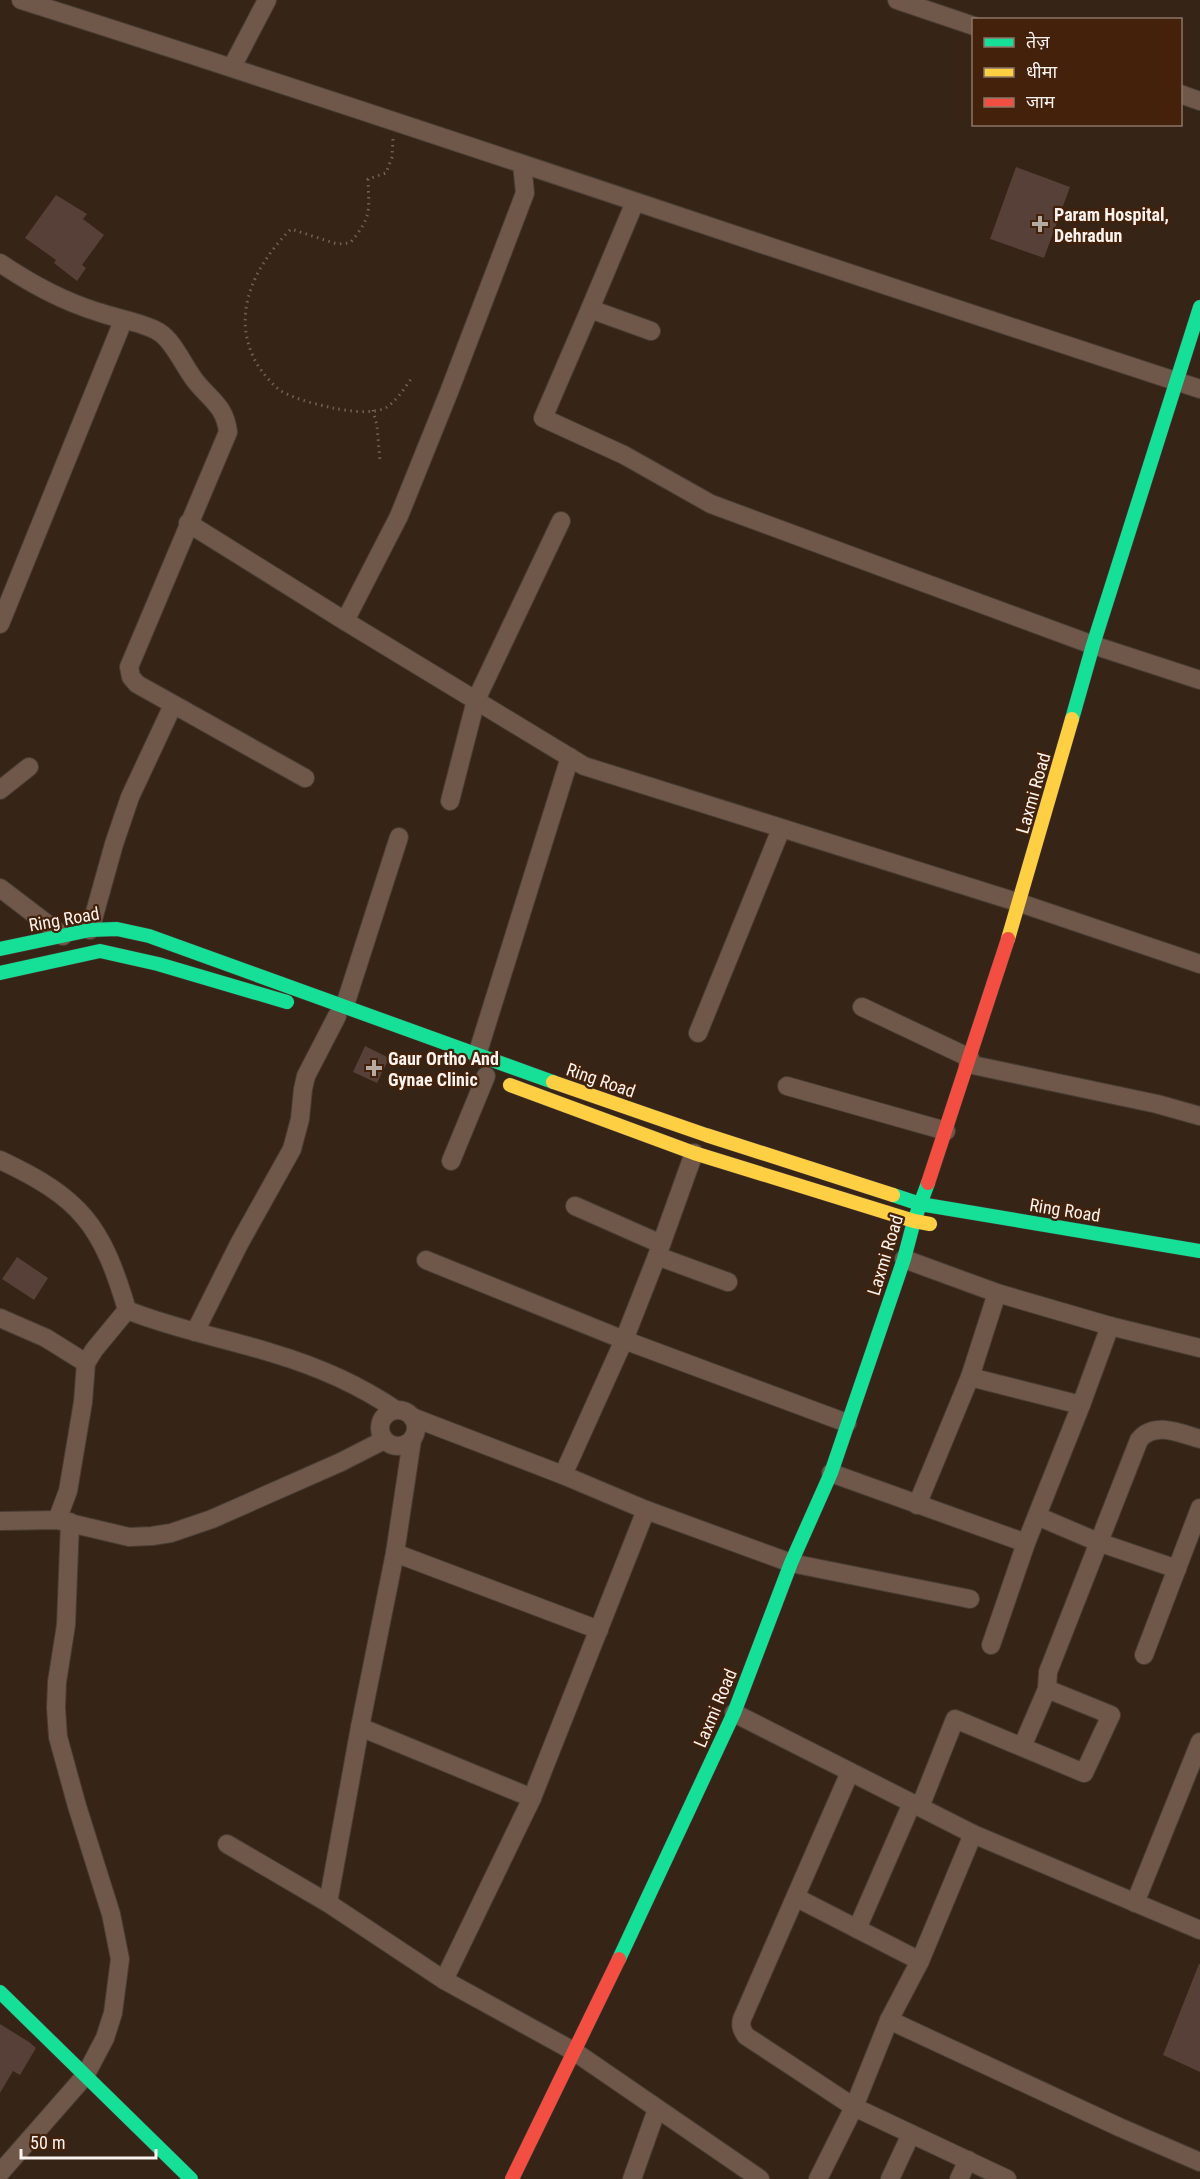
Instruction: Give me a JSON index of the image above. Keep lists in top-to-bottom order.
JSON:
{
  "streets": {
    "street": ["Laxmi Road", "Ring Road"]
  },
  "crossings": [
    ["Laxmi Road", "Ring Road"]
  ],
  "places": {
    "health": ["Param Hospital, Dehradun", "Gaur Ortho And Gynae Clinic"]
  },
  "legend": ["तेज़", "धीमा", "जाम"],
  "scale_bar": "50 m"
}
